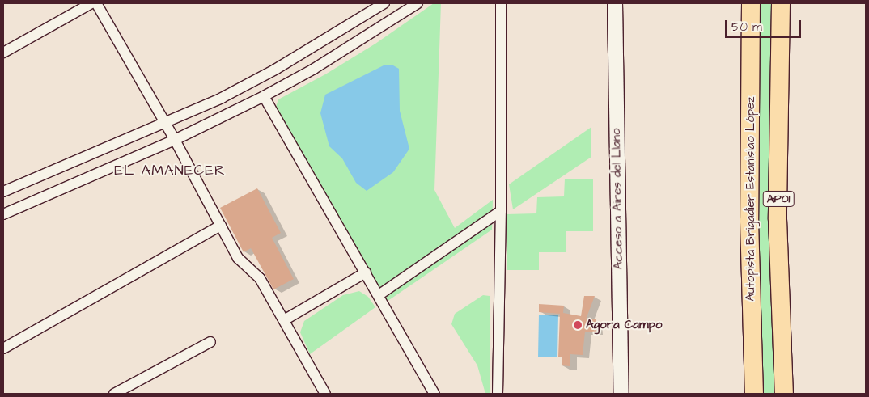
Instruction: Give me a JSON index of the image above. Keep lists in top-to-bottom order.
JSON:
{
  "streets": {
    "highway": ["Autopista Brigadier Estanislao López", "AP01"],
    "street": ["Acceso a Aires del Llano"]
  },
  "districts": ["EL AMANECER"],
  "places": ["Agora Campo"],
  "scale_bar": "50 m"
}
